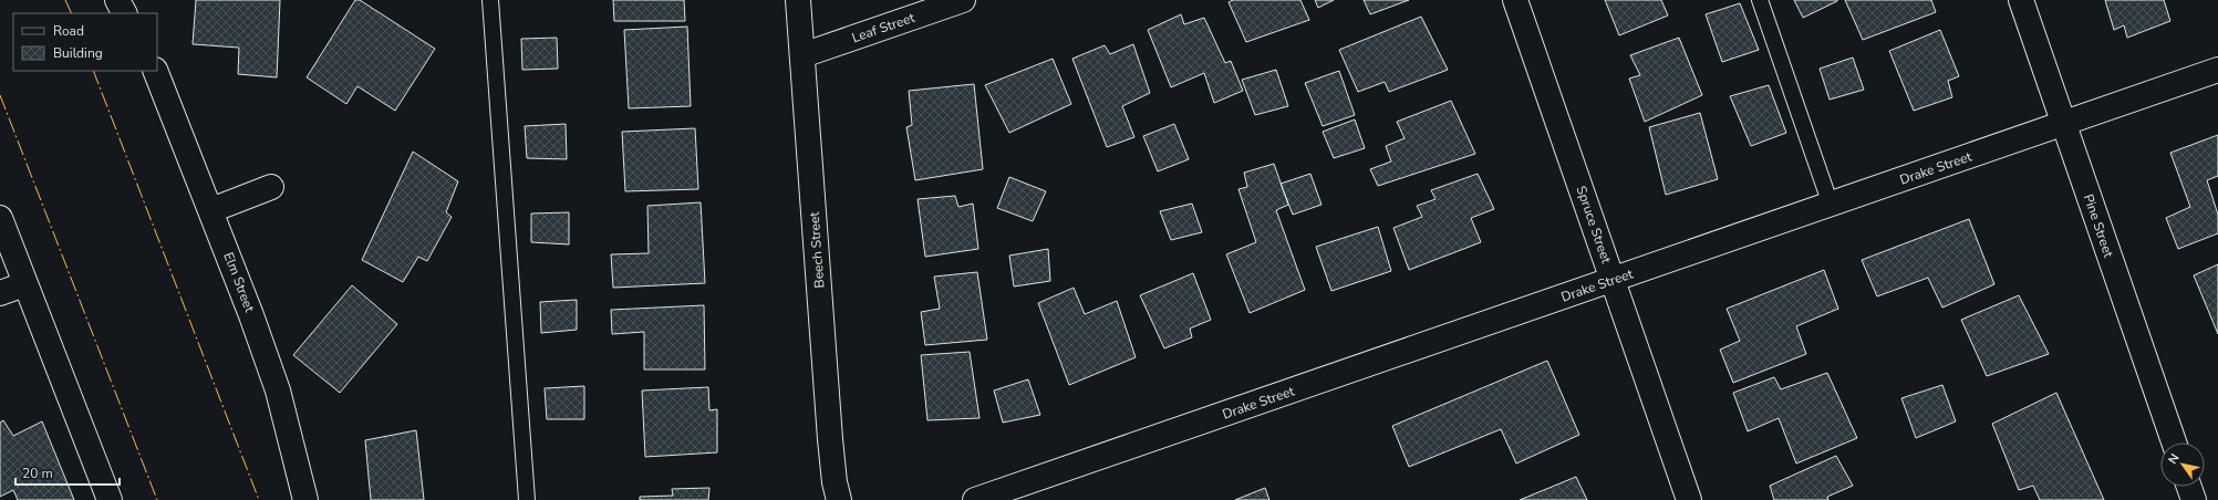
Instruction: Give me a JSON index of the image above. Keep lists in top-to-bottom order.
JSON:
{
  "streets": {
    "street": [
      "Leaf Street",
      "Drake Street",
      "Spruce Street",
      "Pine Street",
      "Beech Street",
      "Elm Street"
    ]
  },
  "crossings": [
    ["Leaf Street", "Beech Street"],
    ["Drake Street", "Spruce Street"],
    ["Drake Street", "Pine Street"]
  ],
  "legend": ["Road", "Building"],
  "scale_bar": "20 m",
  "north": "top left"
}
